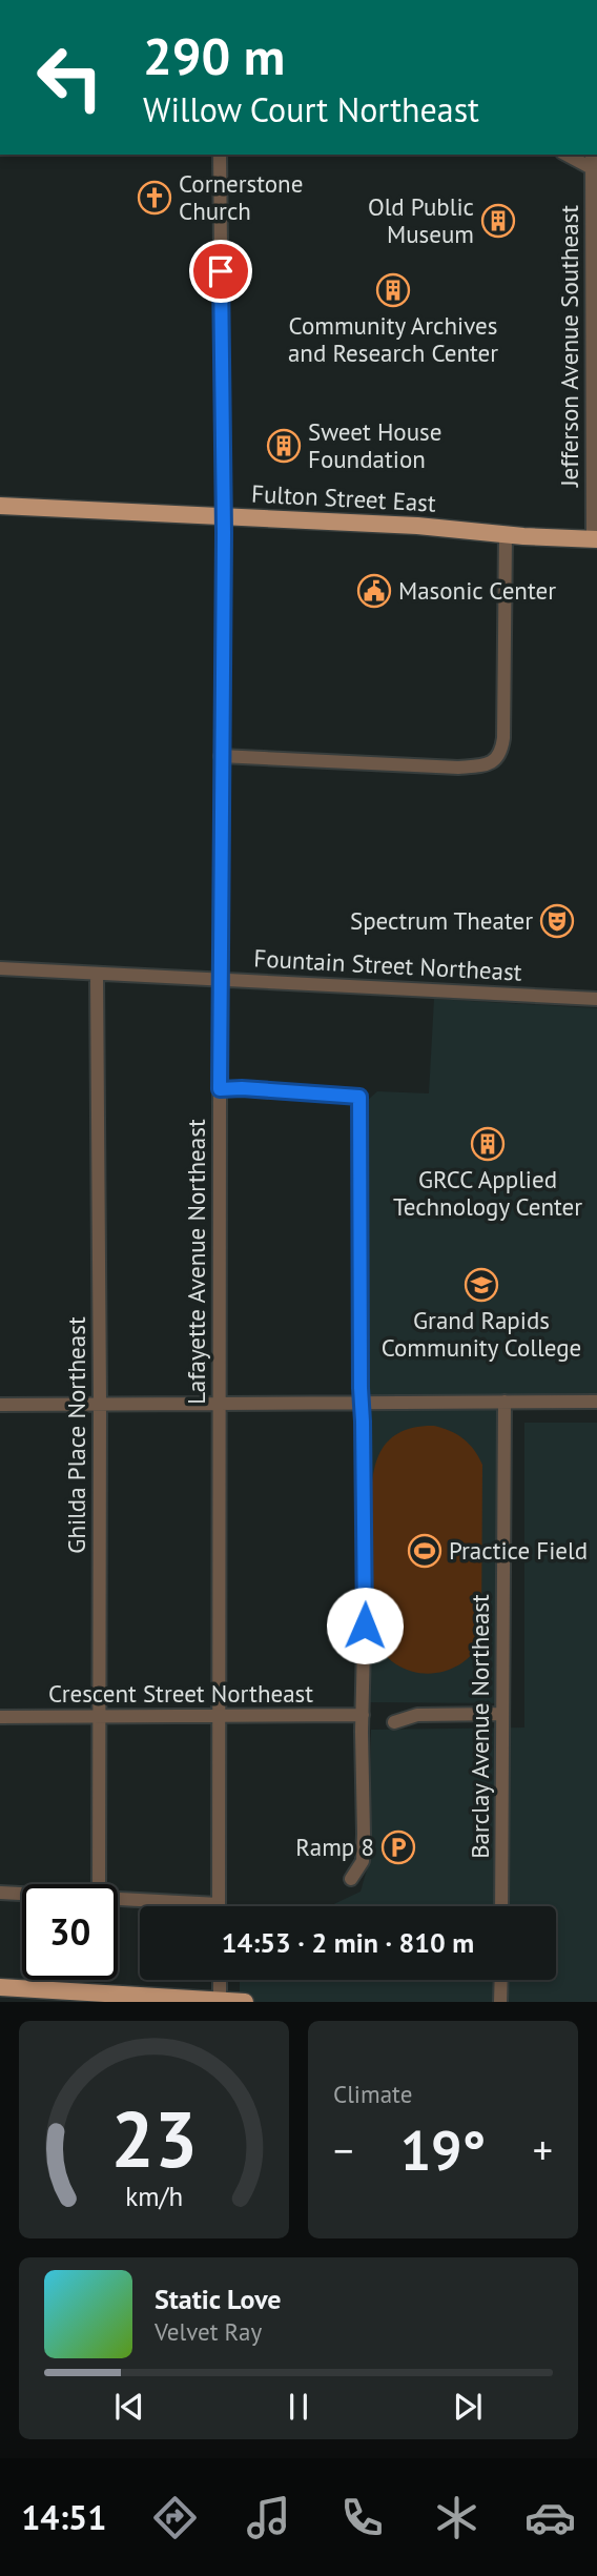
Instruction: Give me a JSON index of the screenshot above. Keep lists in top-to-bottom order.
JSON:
{
  "streets": {
    "main road": ["Fulton Street East"],
    "street": [
      "Jefferson Avenue Southeast",
      "Fountain Street Northeast",
      "Lafayette Avenue Northeast",
      "Ghilda Place Northeast",
      "Crescent Street Northeast",
      "Barclay Avenue Northeast"
    ]
  },
  "crossings": [
    ["Jefferson Avenue Southeast", "Fulton Street East"],
    ["Fulton Street East", "Lafayette Avenue Northeast"],
    ["Fountain Street Northeast", "Lafayette Avenue Northeast"],
    ["Fountain Street Northeast", "Ghilda Place Northeast"],
    ["Lafayette Avenue Northeast", "Crescent Street Northeast"],
    ["Ghilda Place Northeast", "Crescent Street Northeast"]
  ],
  "places": {
    "church": ["Cornerstone Church"],
    "building": [
      "Old Public Museum",
      "Community Archives and Research Center",
      "Sweet House Foundation",
      "GRCC Applied Technology Center"
    ],
    "public building": ["Masonic Center"],
    "theatre": ["Spectrum Theater"],
    "school or university": ["Grand Rapids Community College"],
    "sports": ["Practice Field"],
    "parking": ["Ramp 8"]
  },
  "page": {
    "turn": ["290 m", "Willow Court Northeast"],
    "limit": "30",
    "trip": "14:53 · 2 min · 810 m",
    "tile": "Climate",
    "heat": ["−", "19°", "+"],
    "song": ["Static Love", "Velvet Ray"],
    "tabs": "14:51",
    "gauge": ["23", "km/h"]
  }
}
